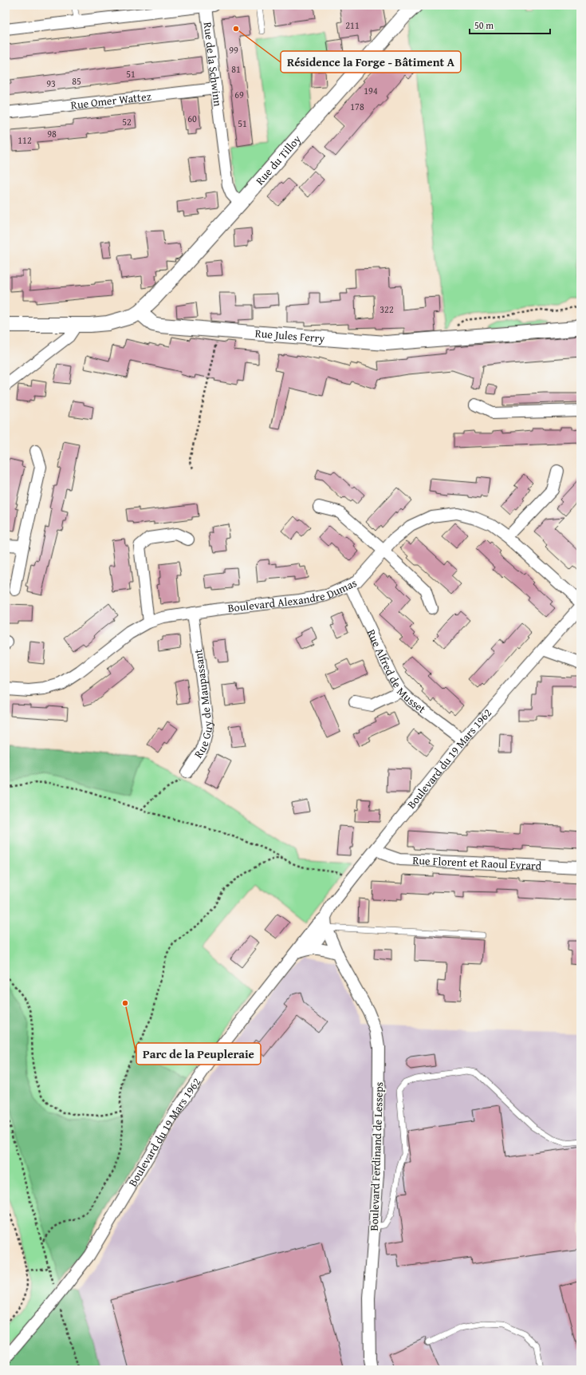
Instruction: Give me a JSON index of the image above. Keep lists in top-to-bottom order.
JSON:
{
  "streets": {
    "street": [
      "Rue de la Schwinn",
      "Rue Omer Wattez",
      "Rue du Tilloy",
      "Rue Jules Ferry",
      "Boulevard Alexandre Dumas",
      "Rue Alfred de Musset",
      "Rue Guy de Maupassant",
      "Boulevard du 19 Mars 1962",
      "Rue Florent et Raoul Evrard",
      "Boulevard Ferdinand de Lesseps"
    ]
  },
  "crossings": [
    ["Rue de la Schwinn", "Rue Omer Wattez"],
    ["Rue de la Schwinn", "Rue du Tilloy"],
    ["Rue du Tilloy", "Rue Jules Ferry"],
    ["Boulevard Alexandre Dumas", "Rue Alfred de Musset"],
    ["Boulevard Alexandre Dumas", "Rue Guy de Maupassant"],
    ["Rue Alfred de Musset", "Boulevard du 19 Mars 1962"],
    ["Boulevard du 19 Mars 1962", "Rue Florent et Raoul Evrard"],
    ["Boulevard du 19 Mars 1962", "Boulevard Ferdinand de Lesseps"]
  ],
  "places": ["Résidence la Forge - Bâtiment A", "Parc de la Peupleraie"],
  "house_numbers": [
    "211",
    "99",
    "81",
    "51",
    "85",
    "93",
    "194",
    "69",
    "178",
    "60",
    "52",
    "51",
    "98",
    "112",
    "322"
  ],
  "scale_bar": "50 m"
}
